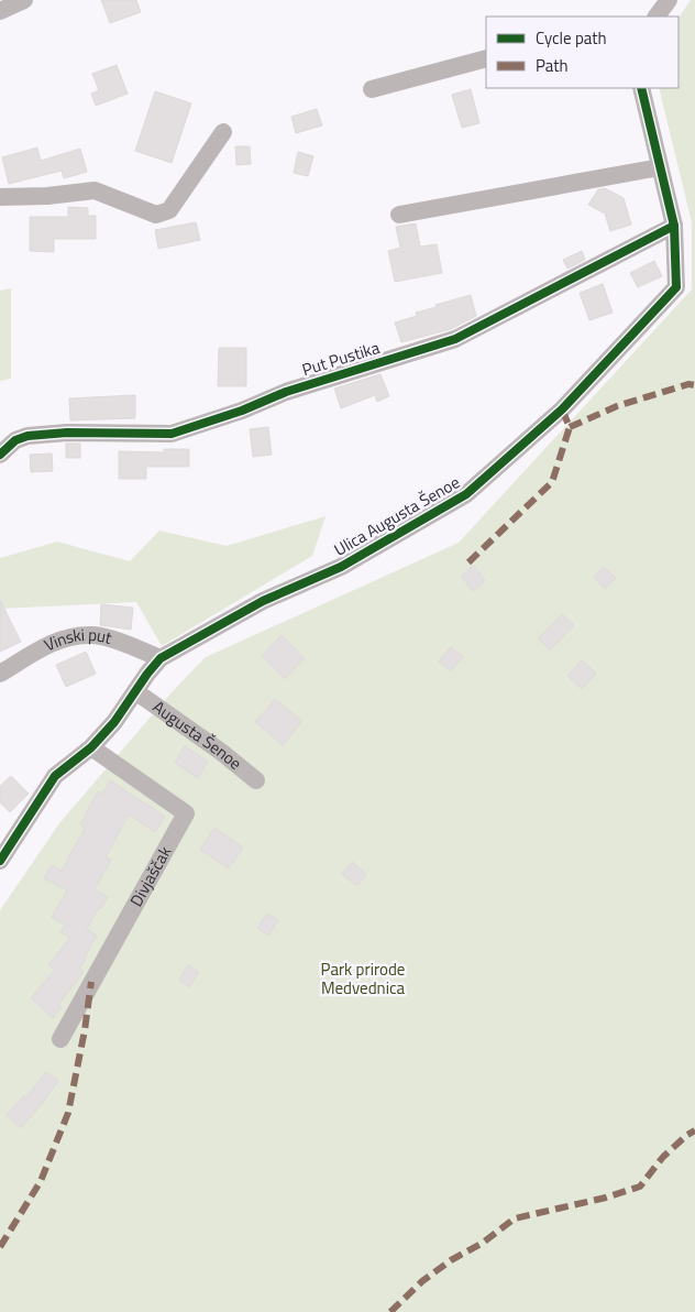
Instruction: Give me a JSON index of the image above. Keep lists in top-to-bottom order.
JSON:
{
  "streets": {
    "street": [
      "Put Pustika",
      "Ulica Augusta Šenoe",
      "Vinski put",
      "Augusta Šenoe",
      "Divjaščak"
    ]
  },
  "crossings": [
    ["Put Pustika", "Ulica Augusta Šenoe"],
    ["Ulica Augusta Šenoe", "Vinski put"],
    ["Ulica Augusta Šenoe", "Augusta Šenoe"],
    ["Ulica Augusta Šenoe", "Divjaščak"]
  ],
  "parks": ["Park prirode Medvednica"],
  "legend": ["Cycle path", "Path"]
}
